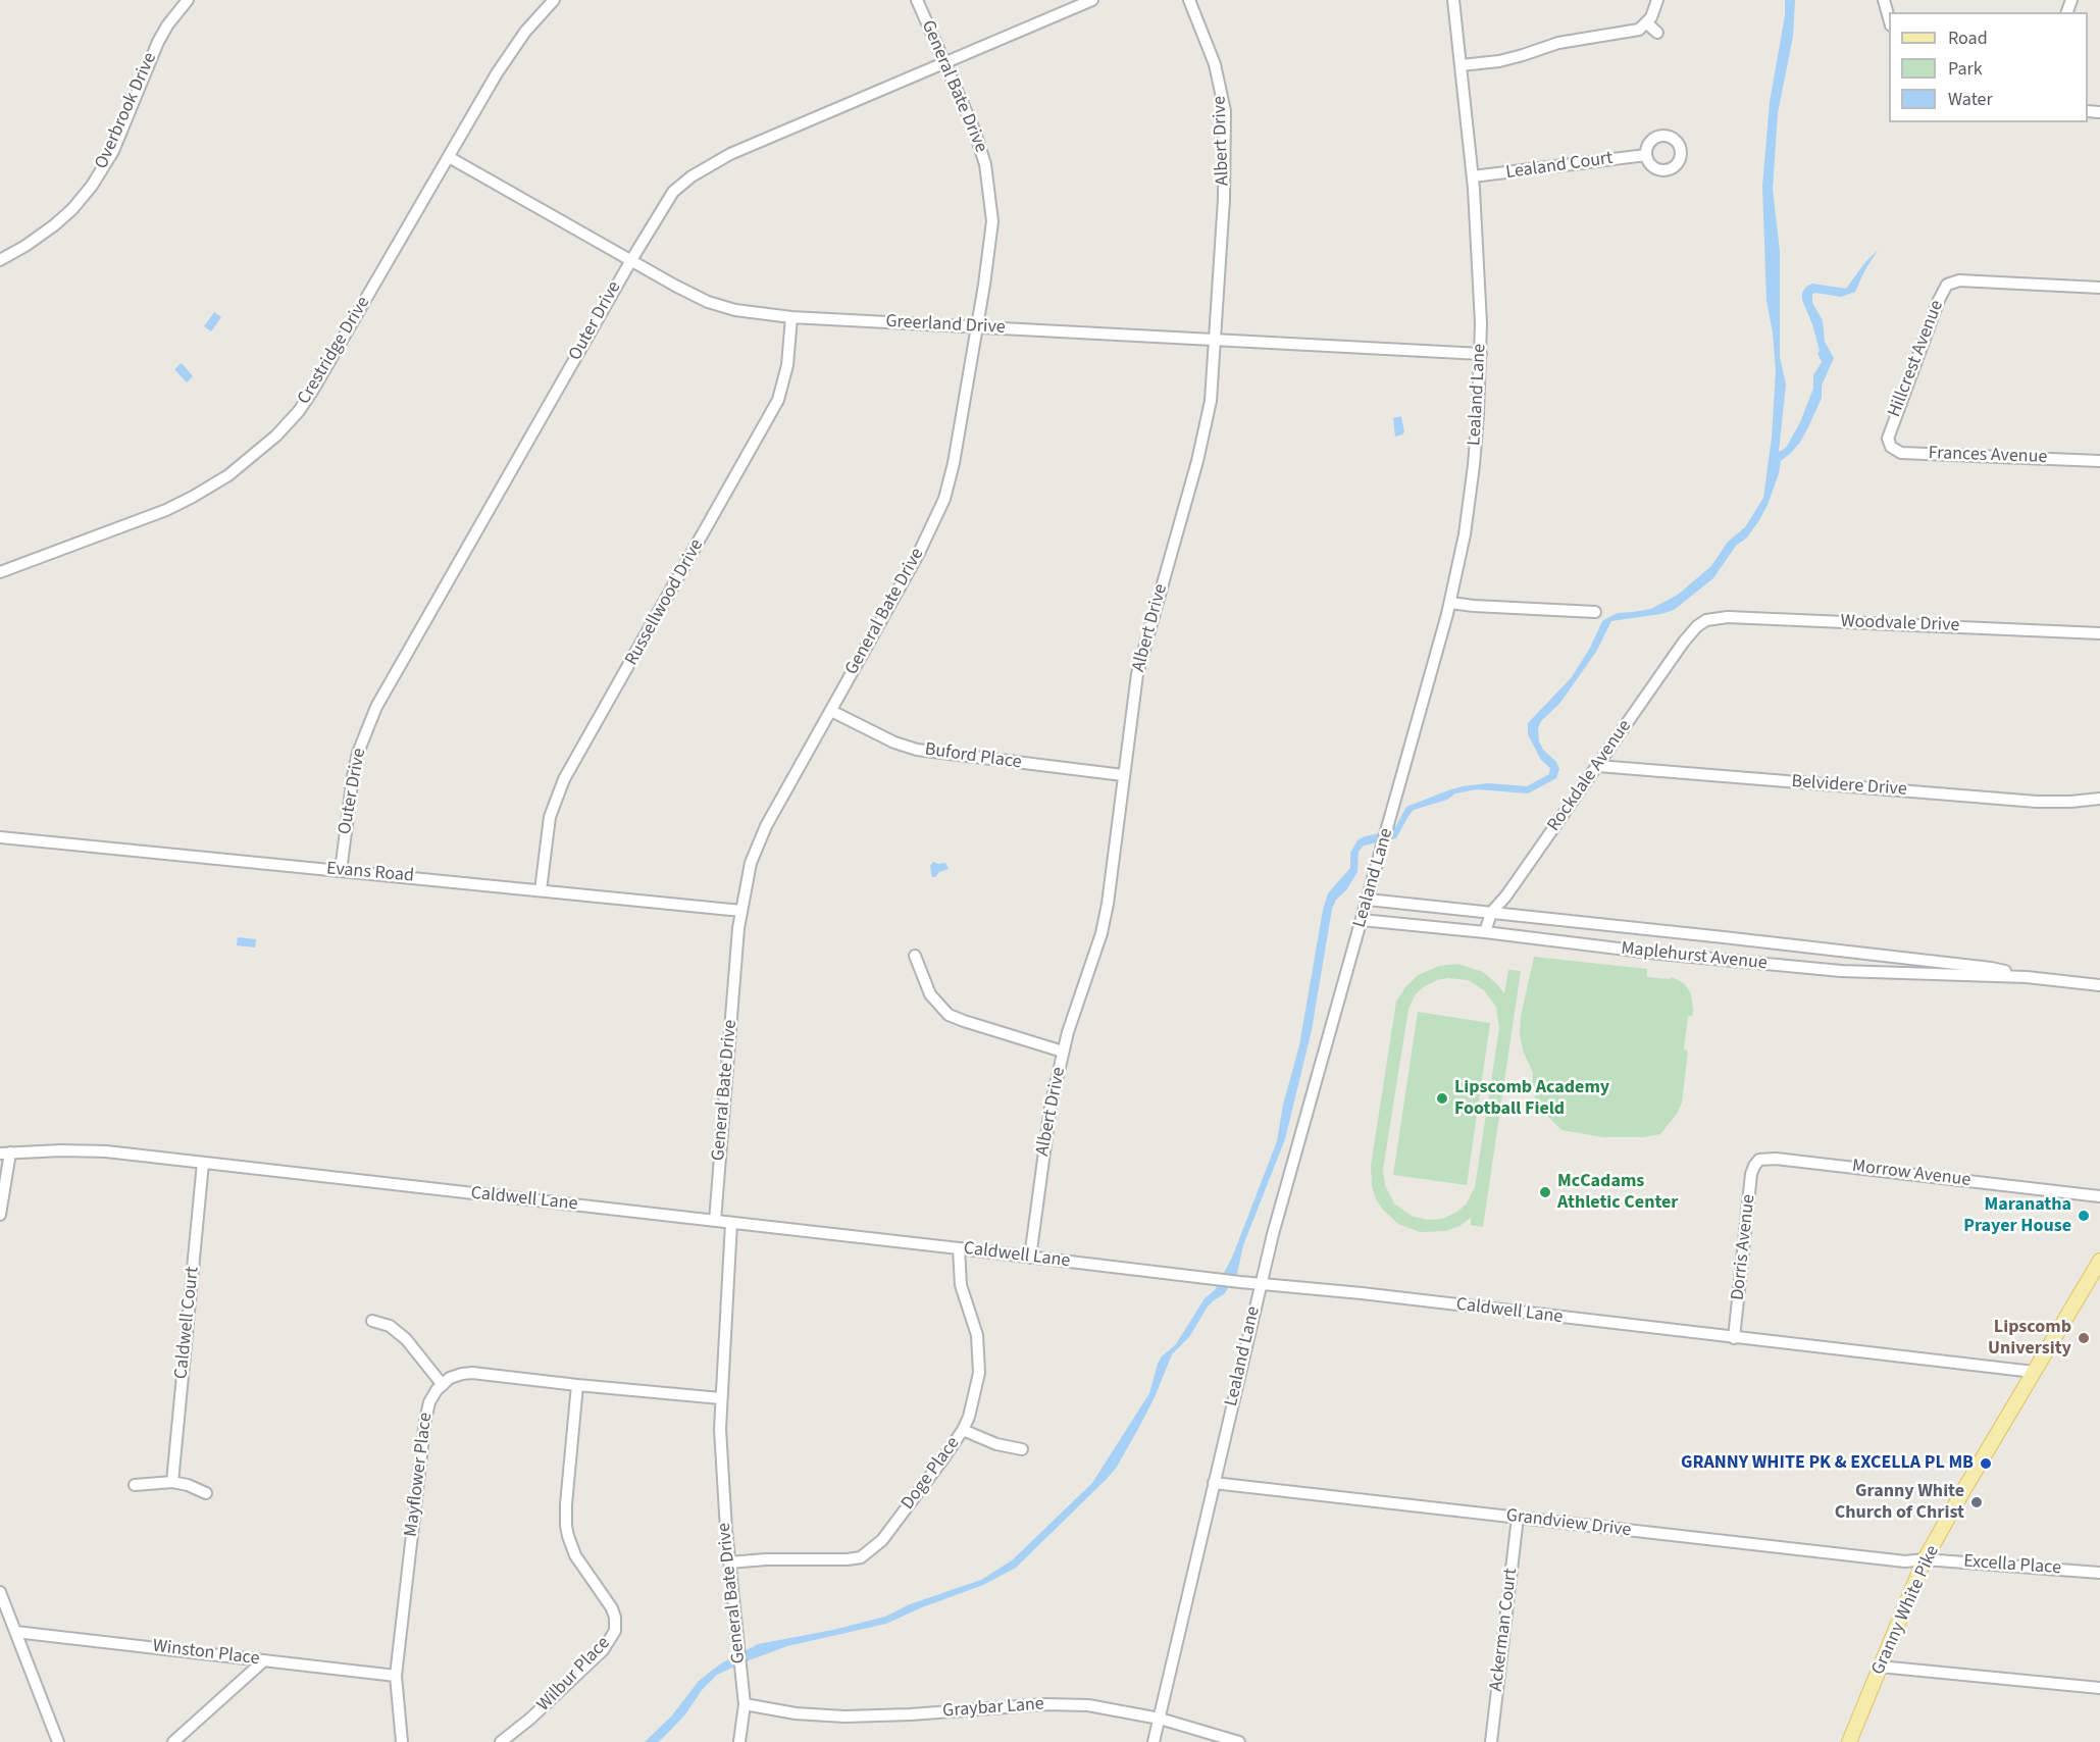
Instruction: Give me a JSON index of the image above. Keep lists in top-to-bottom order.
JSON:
{
  "streets": {
    "main road": ["Granny White Pike"],
    "street": [
      "General Bate Drive",
      "Overbrook Drive",
      "Albert Drive",
      "Lealand Court",
      "Outer Drive",
      "Greerland Drive",
      "Crestridge Drive",
      "Hillcrest Avenue",
      "Lealand Lane",
      "Frances Avenue",
      "Russellwood Drive",
      "Woodvale Drive",
      "Buford Place",
      "Rockdale Avenue",
      "Belvidere Drive",
      "Evans Road",
      "Maplehurst Avenue",
      "Morrow Avenue",
      "Caldwell Lane",
      "Dorris Avenue",
      "Caldwell Court",
      "Doge Place",
      "Mayflower Place",
      "Grandview Drive",
      "Excella Place",
      "Ackerman Court",
      "Winston Place",
      "Wilbur Place",
      "Graybar Lane"
    ]
  },
  "crossings": [
    ["General Bate Drive", "Outer Drive"],
    ["General Bate Drive", "Greerland Drive"],
    ["General Bate Drive", "Buford Place"],
    ["General Bate Drive", "Evans Road"],
    ["General Bate Drive", "Caldwell Lane"],
    ["General Bate Drive", "Doge Place"],
    ["General Bate Drive", "Graybar Lane"],
    ["Albert Drive", "Greerland Drive"],
    ["Albert Drive", "Buford Place"],
    ["Albert Drive", "Caldwell Lane"],
    ["Lealand Court", "Lealand Lane"],
    ["Outer Drive", "Greerland Drive"],
    ["Outer Drive", "Evans Road"],
    ["Greerland Drive", "Crestridge Drive"],
    ["Greerland Drive", "Lealand Lane"],
    ["Greerland Drive", "Russellwood Drive"],
    ["Hillcrest Avenue", "Frances Avenue"],
    ["Lealand Lane", "Maplehurst Avenue"],
    ["Lealand Lane", "Caldwell Lane"],
    ["Lealand Lane", "Grandview Drive"],
    ["Lealand Lane", "Graybar Lane"],
    ["Russellwood Drive", "Evans Road"],
    ["Woodvale Drive", "Rockdale Avenue"],
    ["Rockdale Avenue", "Belvidere Drive"],
    ["Rockdale Avenue", "Maplehurst Avenue"],
    ["Morrow Avenue", "Dorris Avenue"],
    ["Caldwell Lane", "Dorris Avenue"],
    ["Caldwell Lane", "Caldwell Court"],
    ["Caldwell Lane", "Doge Place"],
    ["Caldwell Lane", "Granny White Pike"],
    ["Mayflower Place", "Winston Place"],
    ["Grandview Drive", "Excella Place"],
    ["Grandview Drive", "Granny White Pike"],
    ["Grandview Drive", "Ackerman Court"],
    ["Excella Place", "Granny White Pike"]
  ],
  "places": [
    "Lipscomb Academy Football Field",
    "McCadams Athletic Center",
    "Maranatha Prayer House",
    "Lipscomb University",
    "GRANNY WHITE PK & EXCELLA PL MB",
    "Granny White Church of Christ"
  ],
  "legend": ["Road", "Park", "Water"]
}
